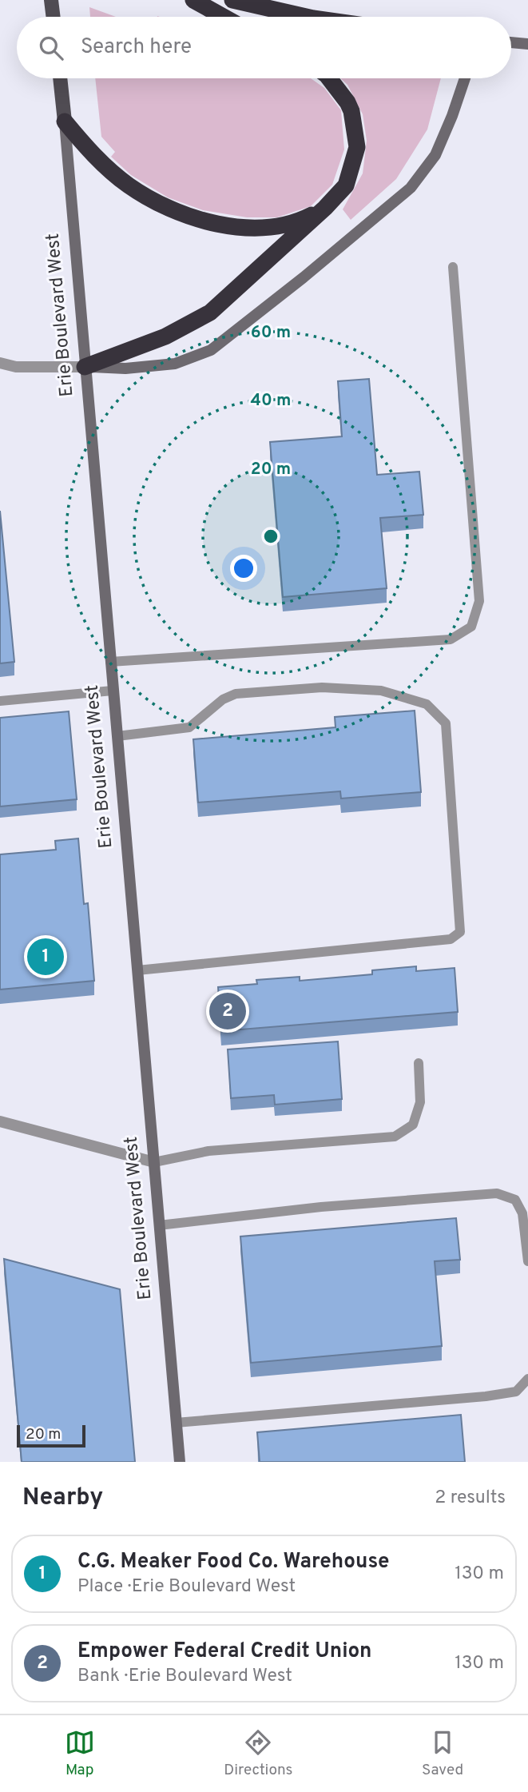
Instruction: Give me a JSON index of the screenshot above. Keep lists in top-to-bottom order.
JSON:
{
  "streets": {
    "main road": ["Erie Boulevard West"]
  },
  "scale_bar": "20 m",
  "page": {
    "search": "Search here",
    "pins": ["1", "2"],
    "scale": "20 m",
    "heading": ["Nearby", "2 results"],
    "list": [
      {
        "mark": "1",
        "name": "C.G. Meaker Food Co. Warehouse",
        "note": "Place · Erie Boulevard West",
        "value": "130 m"
      },
      {
        "mark": "2",
        "name": "Empower Federal Credit Union",
        "note": "Bank · Erie Boulevard West",
        "value": "130 m"
      }
    ],
    "nav": ["Map", "Directions", "Saved"]
  },
  "rings": ["60 m", "40 m", "20 m"]
}
